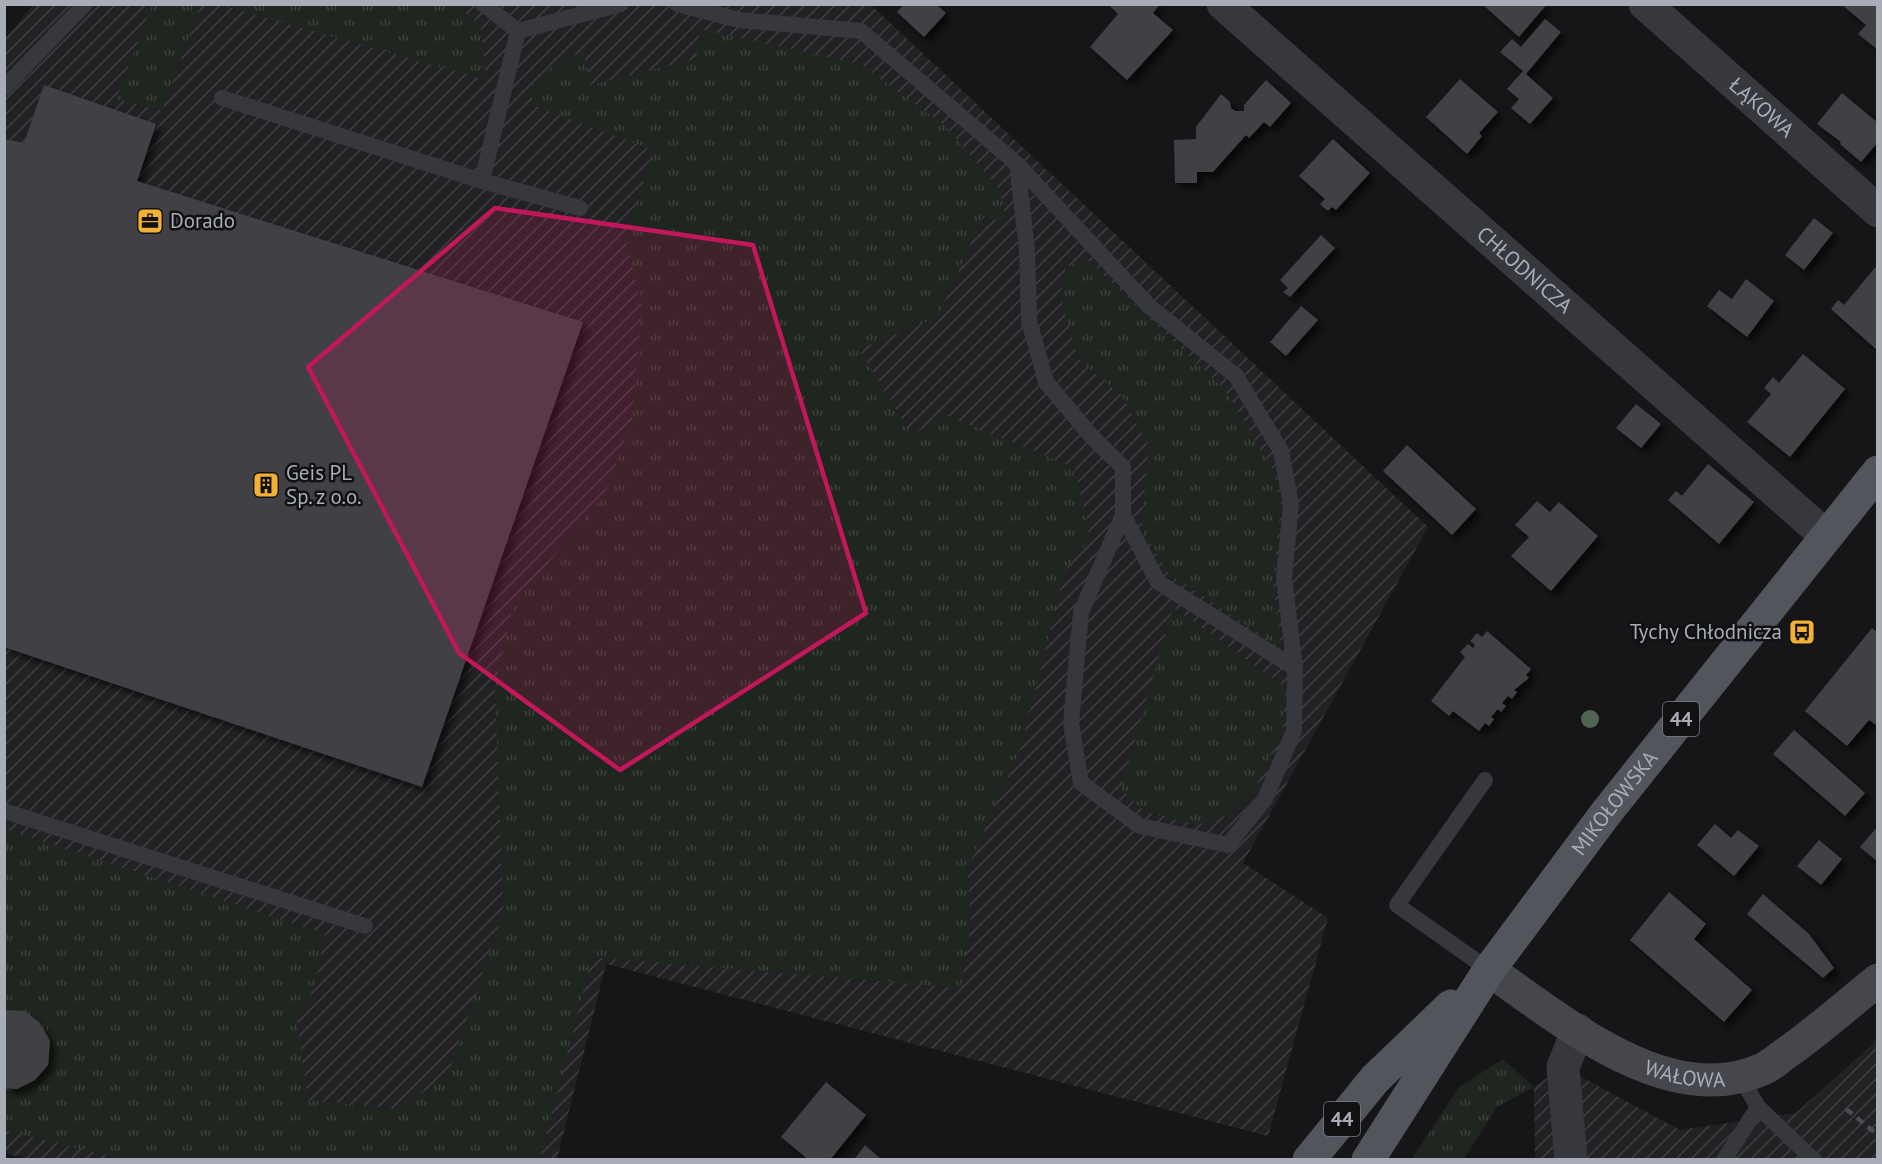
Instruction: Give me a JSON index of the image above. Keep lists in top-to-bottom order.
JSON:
{
  "streets": {
    "main road": ["44", "MIKOŁOWSKA"],
    "street": ["ŁĄKOWA", "CHŁODNICZA", "WAŁOWA"]
  },
  "crossings": [
    ["CHŁODNICZA", "MIKOŁOWSKA"],
    ["MIKOŁOWSKA", "WAŁOWA"]
  ],
  "places": {
    "office": ["Dorado"],
    "building": ["Geis PL Sp. z o.o."],
    "bus stop": ["Tychy Chłodnicza"]
  }
}
